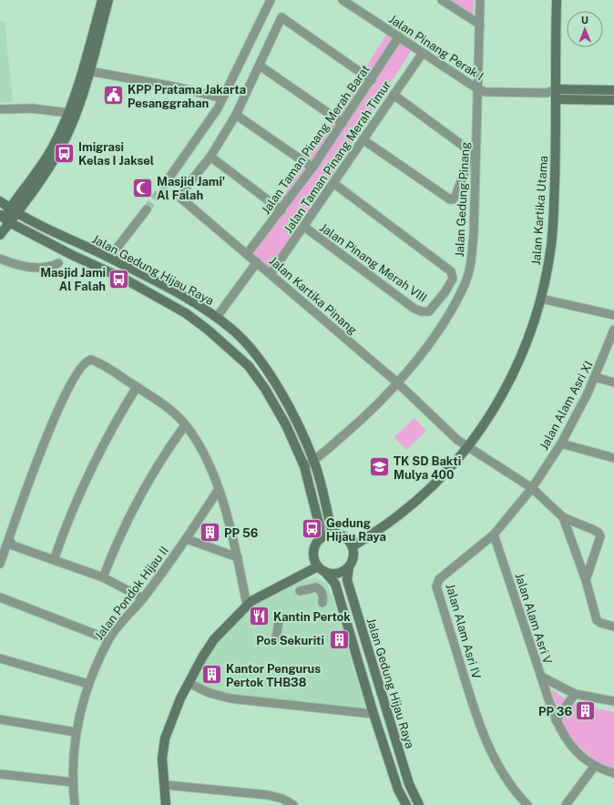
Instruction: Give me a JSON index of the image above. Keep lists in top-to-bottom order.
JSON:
{
  "streets": {
    "main road": ["Jalan Kartika Utama", "Jalan Gedung Hijau Raya"],
    "street": [
      "Jalan Pinang Perak I",
      "Jalan Taman Pinang Merah Barat",
      "Jalan Taman Pinang Merah Timur",
      "Jalan Gedung Pinang",
      "Jalan Pinang Merah VIII",
      "Jalan Kartika Pinang",
      "Jalan Alam Asri XI",
      "Jalan Pondok Hijau II",
      "Jalan Alam Asri V",
      "Jalan Alam Asri IV"
    ]
  },
  "crossings": [
    ["Jalan Pinang Perak I", "Jalan Taman Pinang Merah Barat"],
    ["Jalan Pinang Perak I", "Jalan Taman Pinang Merah Timur"],
    ["Jalan Pinang Perak I", "Jalan Gedung Pinang"],
    ["Jalan Pinang Perak I", "Jalan Kartika Utama"],
    ["Jalan Taman Pinang Merah Barat", "Jalan Kartika Pinang"],
    ["Jalan Taman Pinang Merah Timur", "Jalan Pinang Merah VIII"],
    ["Jalan Taman Pinang Merah Timur", "Jalan Kartika Pinang"],
    ["Jalan Gedung Pinang", "Jalan Gedung Hijau Raya"],
    ["Jalan Gedung Pinang", "Jalan Kartika Pinang"],
    ["Jalan Kartika Utama", "Jalan Gedung Hijau Raya"],
    ["Jalan Kartika Utama", "Jalan Kartika Pinang"],
    ["Jalan Kartika Pinang", "Jalan Alam Asri XI"],
    ["Jalan Kartika Pinang", "Jalan Alam Asri IV"],
    ["Jalan Alam Asri XI", "Jalan Alam Asri IV"],
    ["Jalan Alam Asri V", "Jalan Alam Asri IV"]
  ],
  "places": {
    "public building": ["KPP Pratama Jakarta Pesanggrahan"],
    "bus stop": ["Imigrasi Kelas I Jaksel", "Masjid Jami Al Falah", "Gedung Hijau Raya"],
    "mosque": ["Masjid Jami' Al Falah"],
    "school or university": ["TK SD Bakti Mulya 400"],
    "building": [
      "PP 56",
      "Pos Sekuriti",
      "Kantor Pengurus Pertok THB38",
      "PP 36"
    ],
    "restaurant": ["Kantin Pertok"]
  },
  "north": "top"
}
